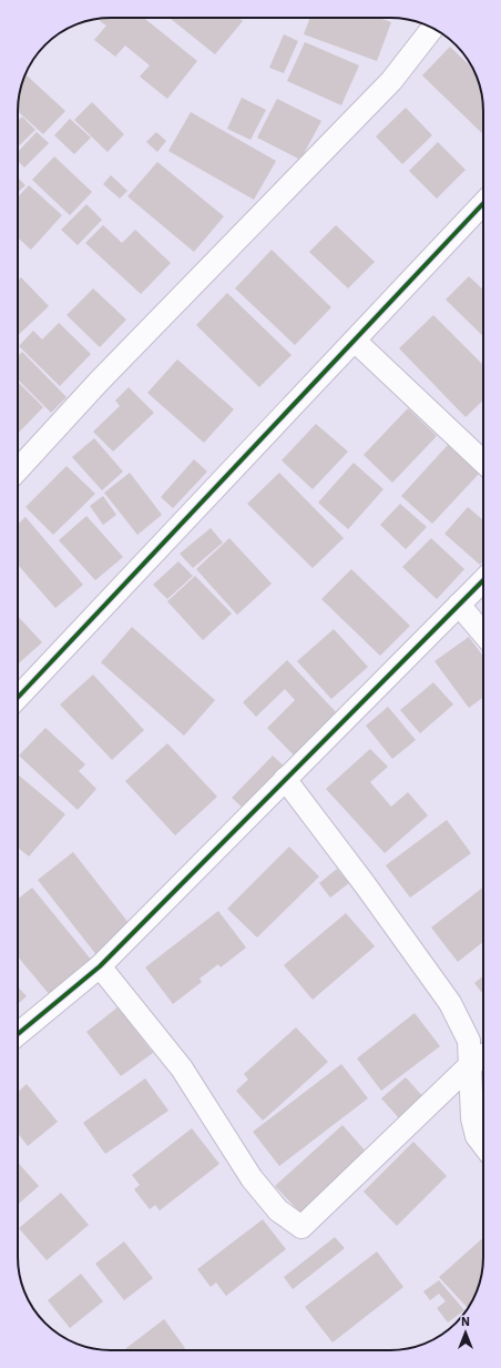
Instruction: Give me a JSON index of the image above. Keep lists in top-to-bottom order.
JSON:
{
  "north": "top"
}
